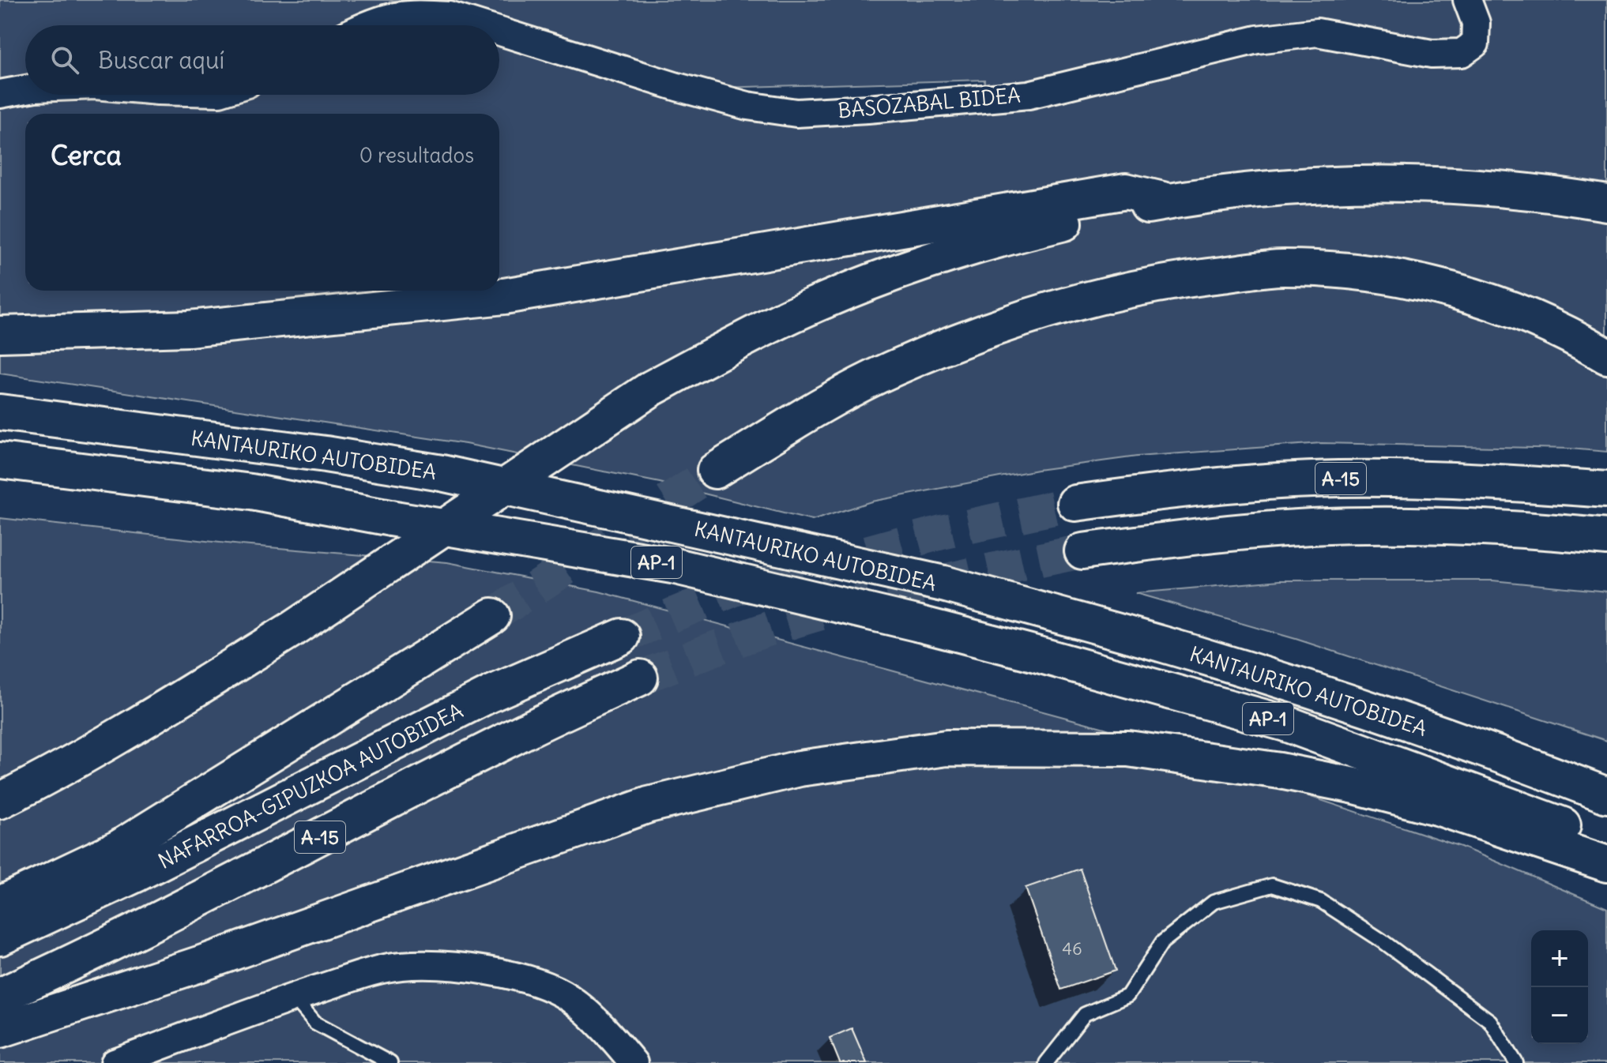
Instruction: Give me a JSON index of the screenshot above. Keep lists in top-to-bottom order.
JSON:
{
  "streets": {
    "highway": [
      "KANTAURIKO AUTOBIDEA",
      "A-15",
      "AP-1",
      "NAFARROA-GIPUZKOA AUTOBIDEA"
    ],
    "street": ["BASOZABAL BIDEA"]
  },
  "house_numbers": ["46"],
  "page": {
    "search": "Buscar aquí",
    "heading": ["Cerca", "0 resultados"],
    "map_buttons": ["+", "−"]
  }
}
